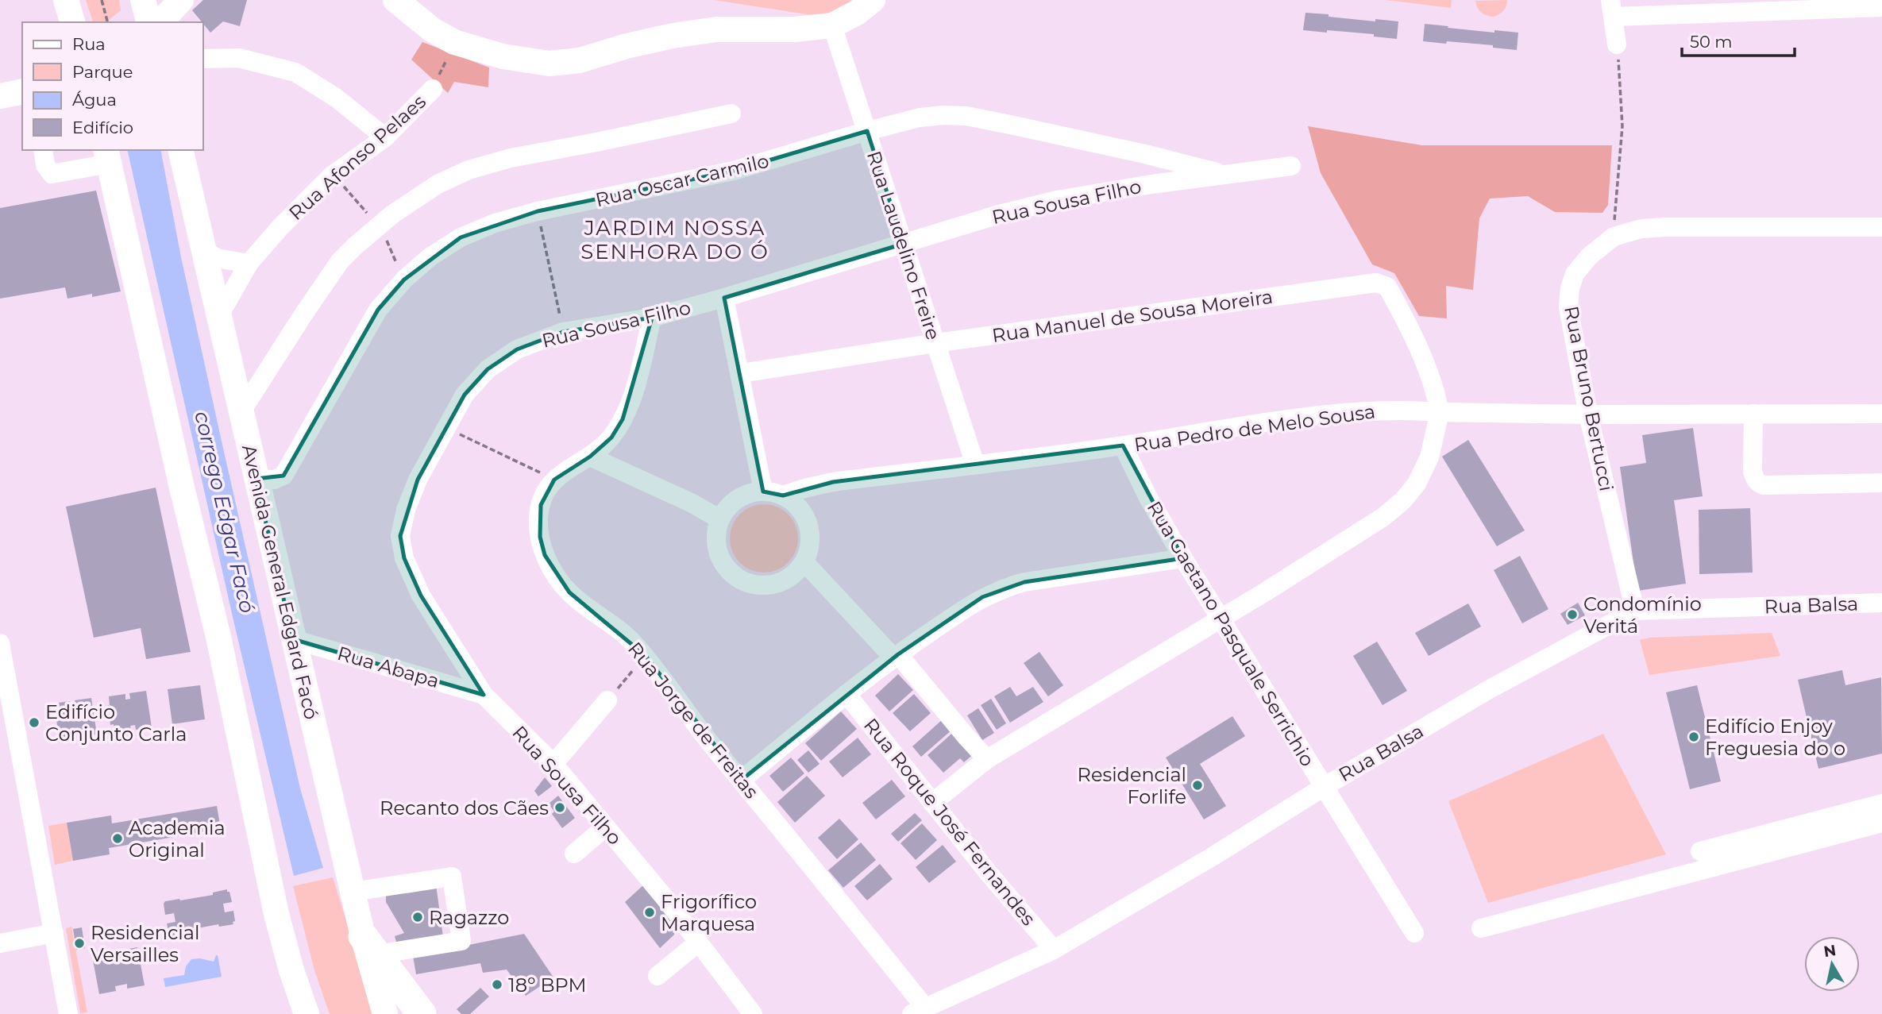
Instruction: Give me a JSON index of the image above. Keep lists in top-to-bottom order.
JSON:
{
  "streets": {
    "main road": ["Avenida General Edgard Facó"],
    "street": [
      "Rua Afonso Pelaes",
      "Rua Oscar Carmilo",
      "Rua Sousa Filho",
      "Rua Laudelino Freire",
      "Rua Manuel de Sousa Moreira",
      "Rua Bruno Bertucci",
      "Rua Pedro de Melo Sousa",
      "Rua Balsa",
      "Rua Gaetano Pasquale Serrichio",
      "Rua Abapa",
      "Rua Jorge de Freitas",
      "Rua Roque José Fernandes"
    ]
  },
  "crossings": [
    ["Rua Afonso Pelaes", "Avenida General Edgard Facó"],
    ["Rua Oscar Carmilo", "Rua Sousa Filho"],
    ["Rua Oscar Carmilo", "Rua Laudelino Freire"],
    ["Rua Oscar Carmilo", "Avenida General Edgard Facó"],
    ["Rua Sousa Filho", "Rua Laudelino Freire"],
    ["Rua Sousa Filho", "Rua Abapa"],
    ["Rua Sousa Filho", "Rua Jorge de Freitas"],
    ["Rua Laudelino Freire", "Rua Manuel de Sousa Moreira"],
    ["Rua Laudelino Freire", "Rua Pedro de Melo Sousa"],
    ["Rua Manuel de Sousa Moreira", "Rua Pedro de Melo Sousa"],
    ["Rua Bruno Bertucci", "Rua Pedro de Melo Sousa"],
    ["Rua Bruno Bertucci", "Rua Balsa"],
    ["Rua Pedro de Melo Sousa", "Rua Gaetano Pasquale Serrichio"],
    ["Avenida General Edgard Facó", "Rua Abapa"],
    ["Rua Balsa", "Rua Gaetano Pasquale Serrichio"],
    ["Rua Balsa", "Rua Jorge de Freitas"],
    ["Rua Balsa", "Rua Roque José Fernandes"]
  ],
  "districts": ["JARDIM NOSSA SENHORA DO Ó"],
  "water": ["corrego Edgar Facó"],
  "places": [
    "Condomínio Veritá",
    "Edifício Conjunto Carla",
    "Edifício Enjoy Freguesia do o",
    "Residencial Forlife",
    "Recanto dos Cães",
    "Academia Original",
    "Frigorífico Marquesa",
    "Ragazzo",
    "Residencial Versailles",
    "18º BPM"
  ],
  "legend": [
    "Rua",
    "Parque",
    "Água",
    "Edifício"
  ],
  "scale_bar": "50 m",
  "north": "top"
}
